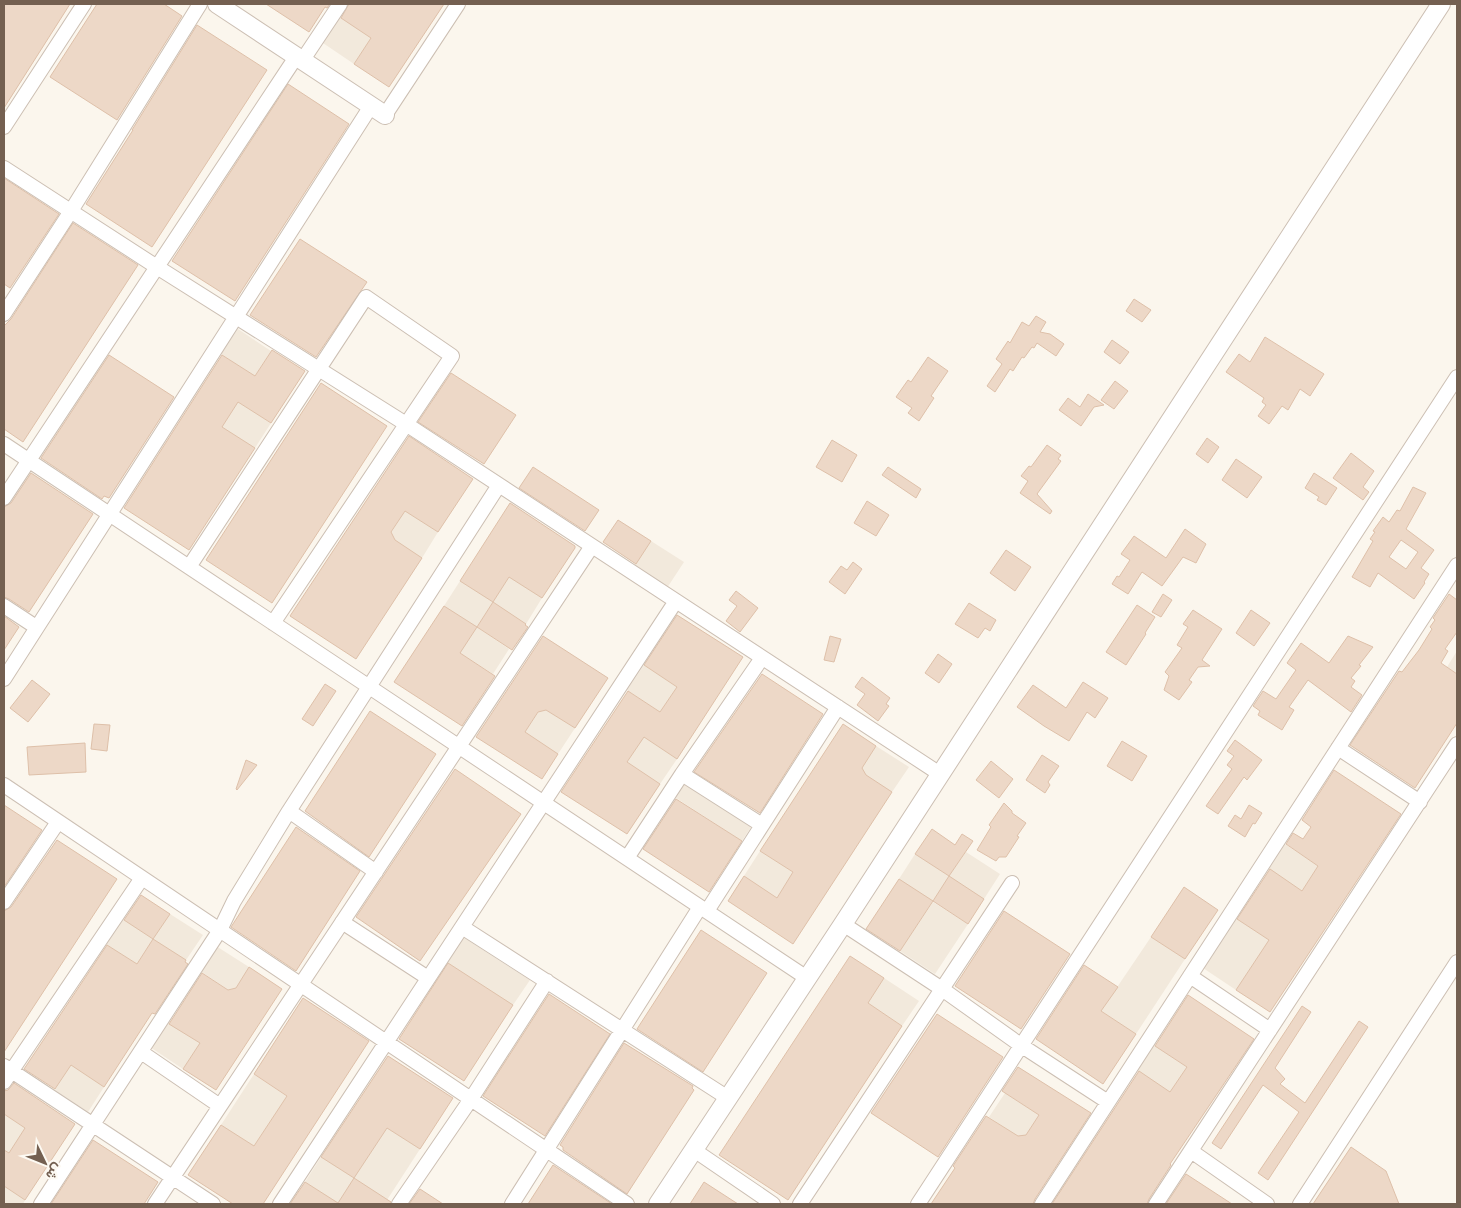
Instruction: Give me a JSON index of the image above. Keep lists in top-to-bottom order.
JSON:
{
  "north": "bottom right"
}
